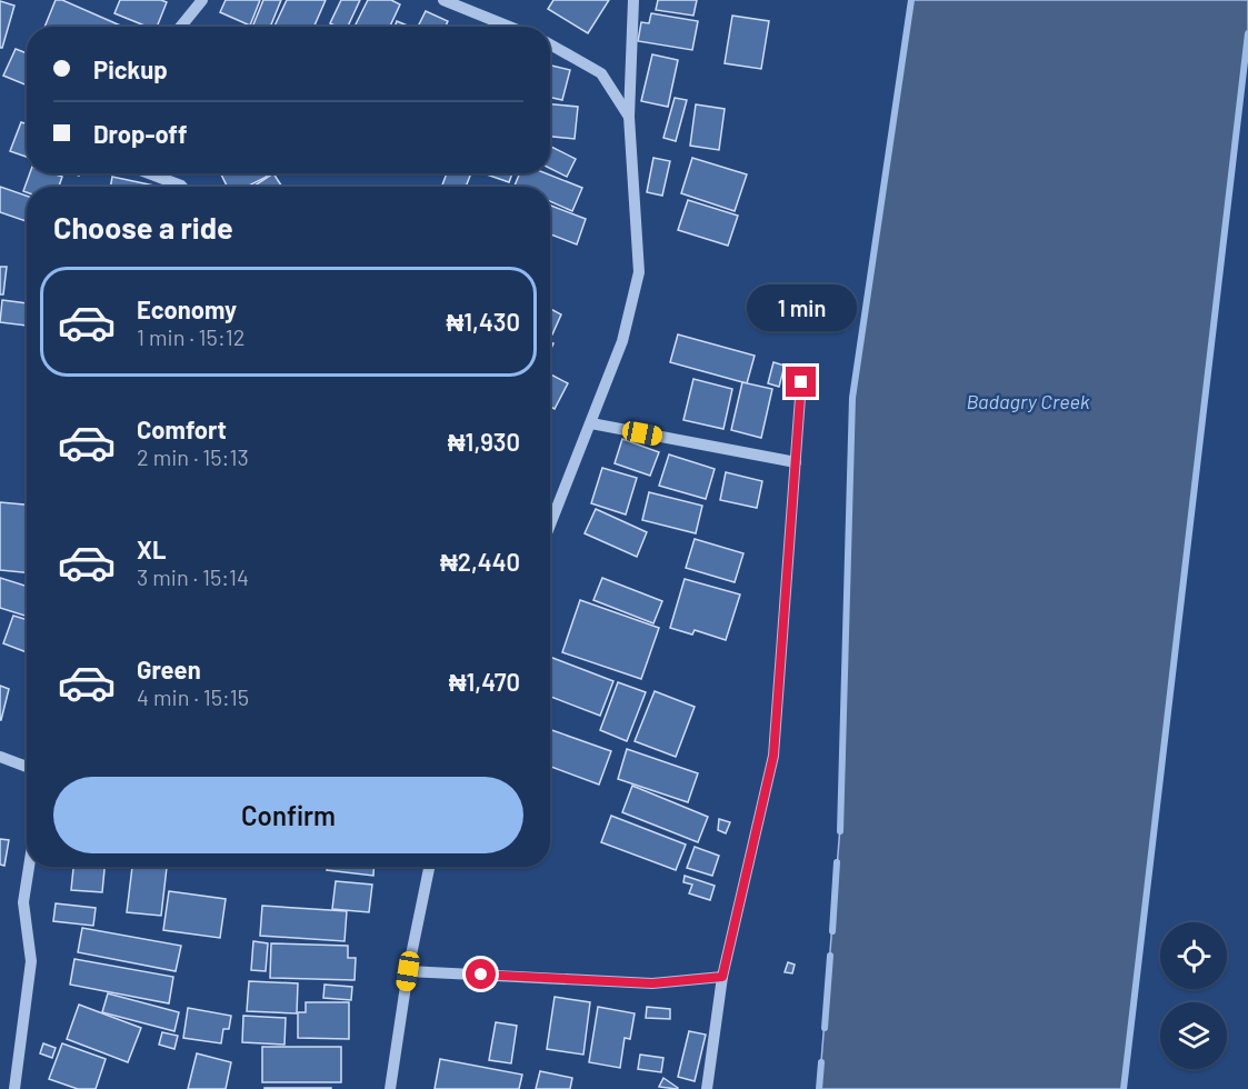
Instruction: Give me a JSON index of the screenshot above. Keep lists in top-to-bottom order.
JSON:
{
  "water": ["Badagry Creek"],
  "page": {
    "banner": ["Pickup", "Drop-off"],
    "heading": "Choose a ride",
    "list": [
      {
        "name": "Economy",
        "note": "1 min · 15:12",
        "value": "₦1,430"
      },
      {
        "name": "Comfort",
        "note": "2 min · 15:13",
        "value": "₦1,930"
      },
      {
        "name": "XL",
        "note": "3 min · 15:14",
        "value": "₦2,440"
      },
      {
        "name": "Green",
        "note": "4 min · 15:15",
        "value": "₦1,470"
      }
    ],
    "bubble": "1 min",
    "buttons": "Confirm"
  }
}
